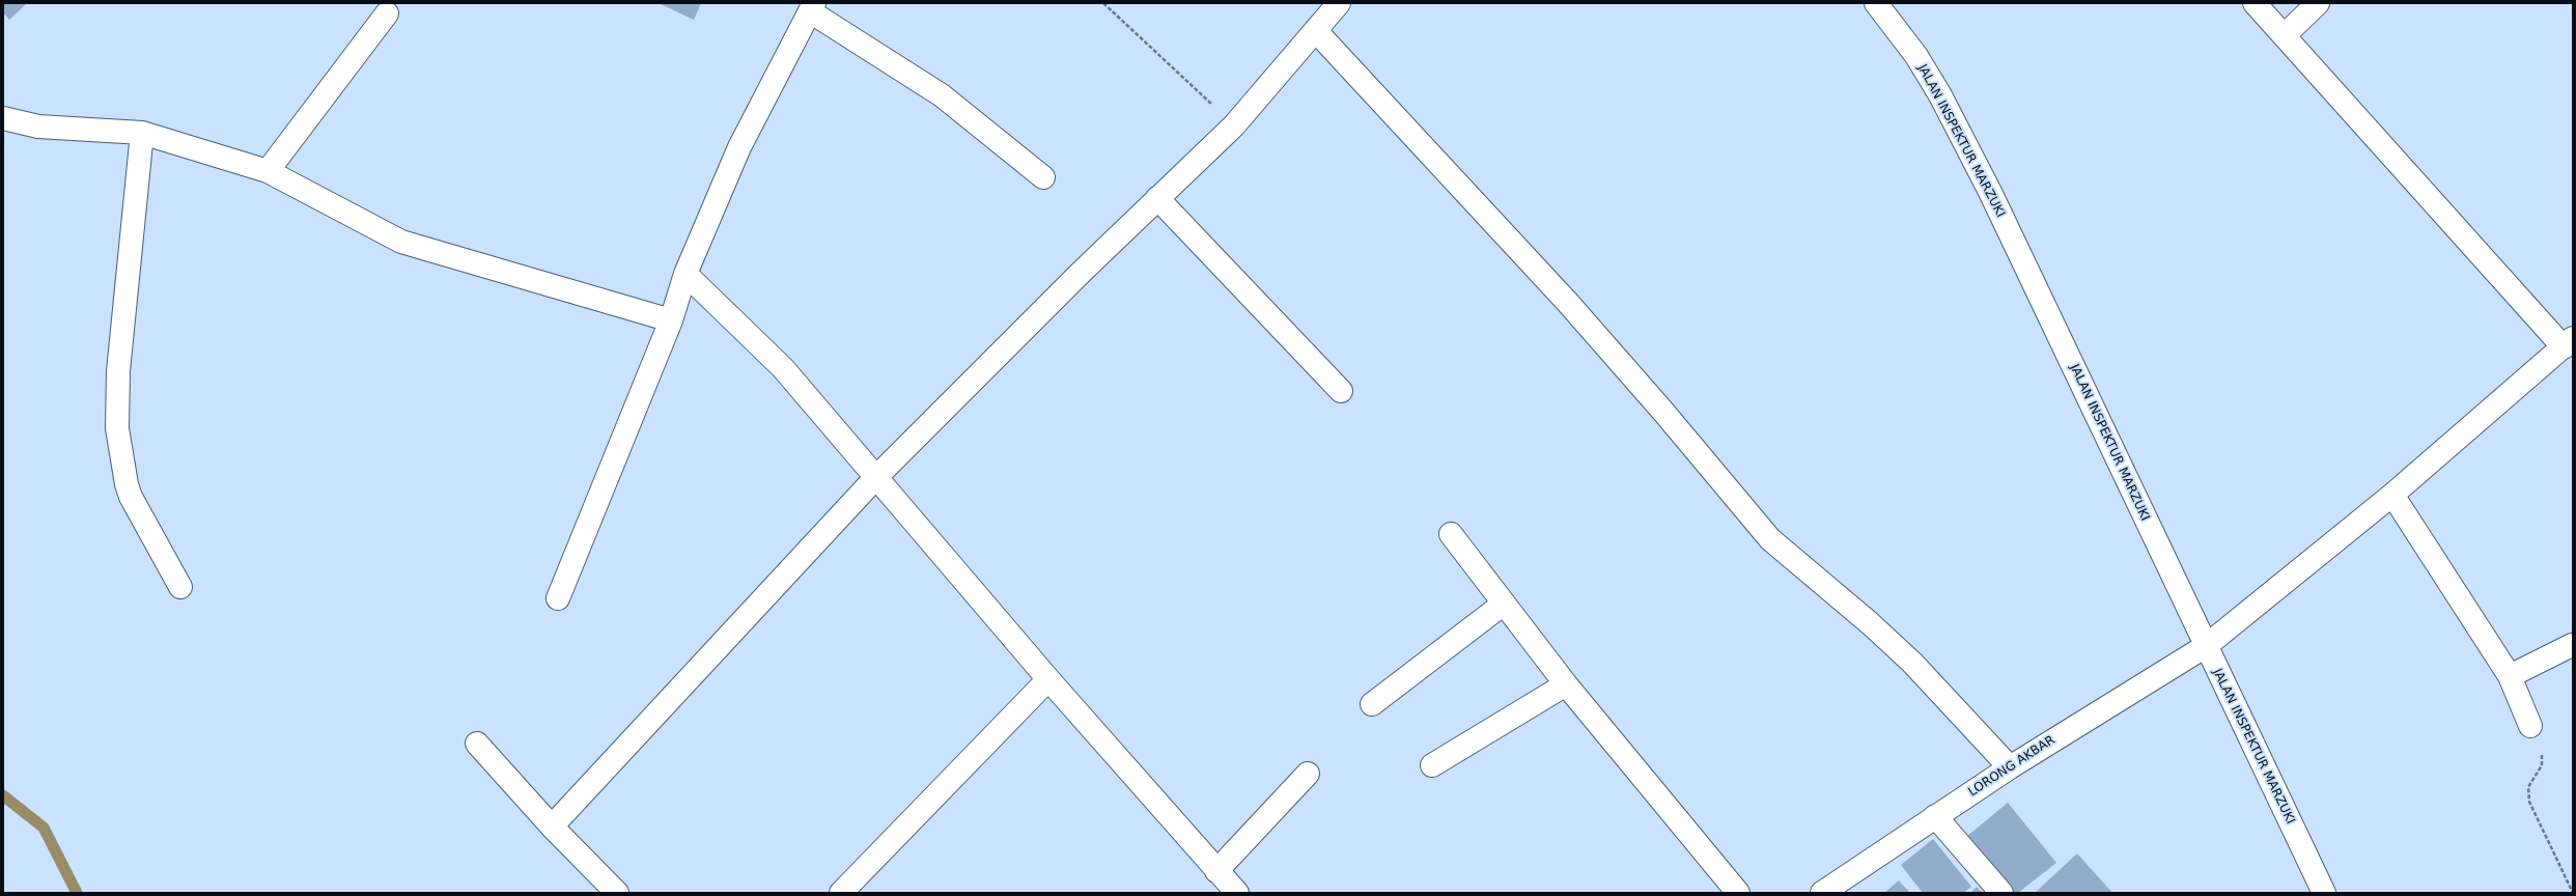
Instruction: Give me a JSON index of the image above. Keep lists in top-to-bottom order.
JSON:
{
  "streets": {
    "street": ["JALAN INSPEKTUR MARZUKI", "LORONG AKBAR"]
  },
  "crossings": [
    ["JALAN INSPEKTUR MARZUKI", "LORONG AKBAR"]
  ]
}
